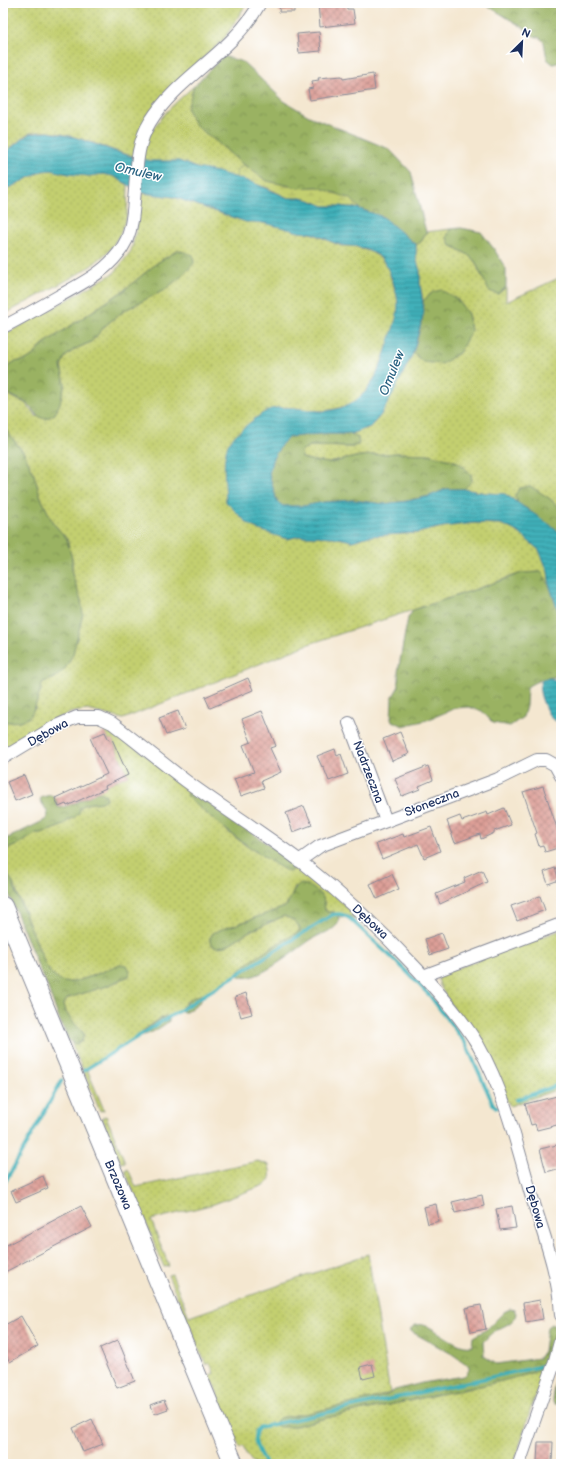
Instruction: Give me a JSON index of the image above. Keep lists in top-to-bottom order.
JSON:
{
  "streets": {
    "main road": ["Brzozowa"],
    "street": ["Dębowa", "Nadrzeczna", "Słoneczna"]
  },
  "crossings": [
    ["Dębowa", "Słoneczna"],
    ["Nadrzeczna", "Słoneczna"]
  ],
  "water": ["Omulew"],
  "north": "top right"
}
